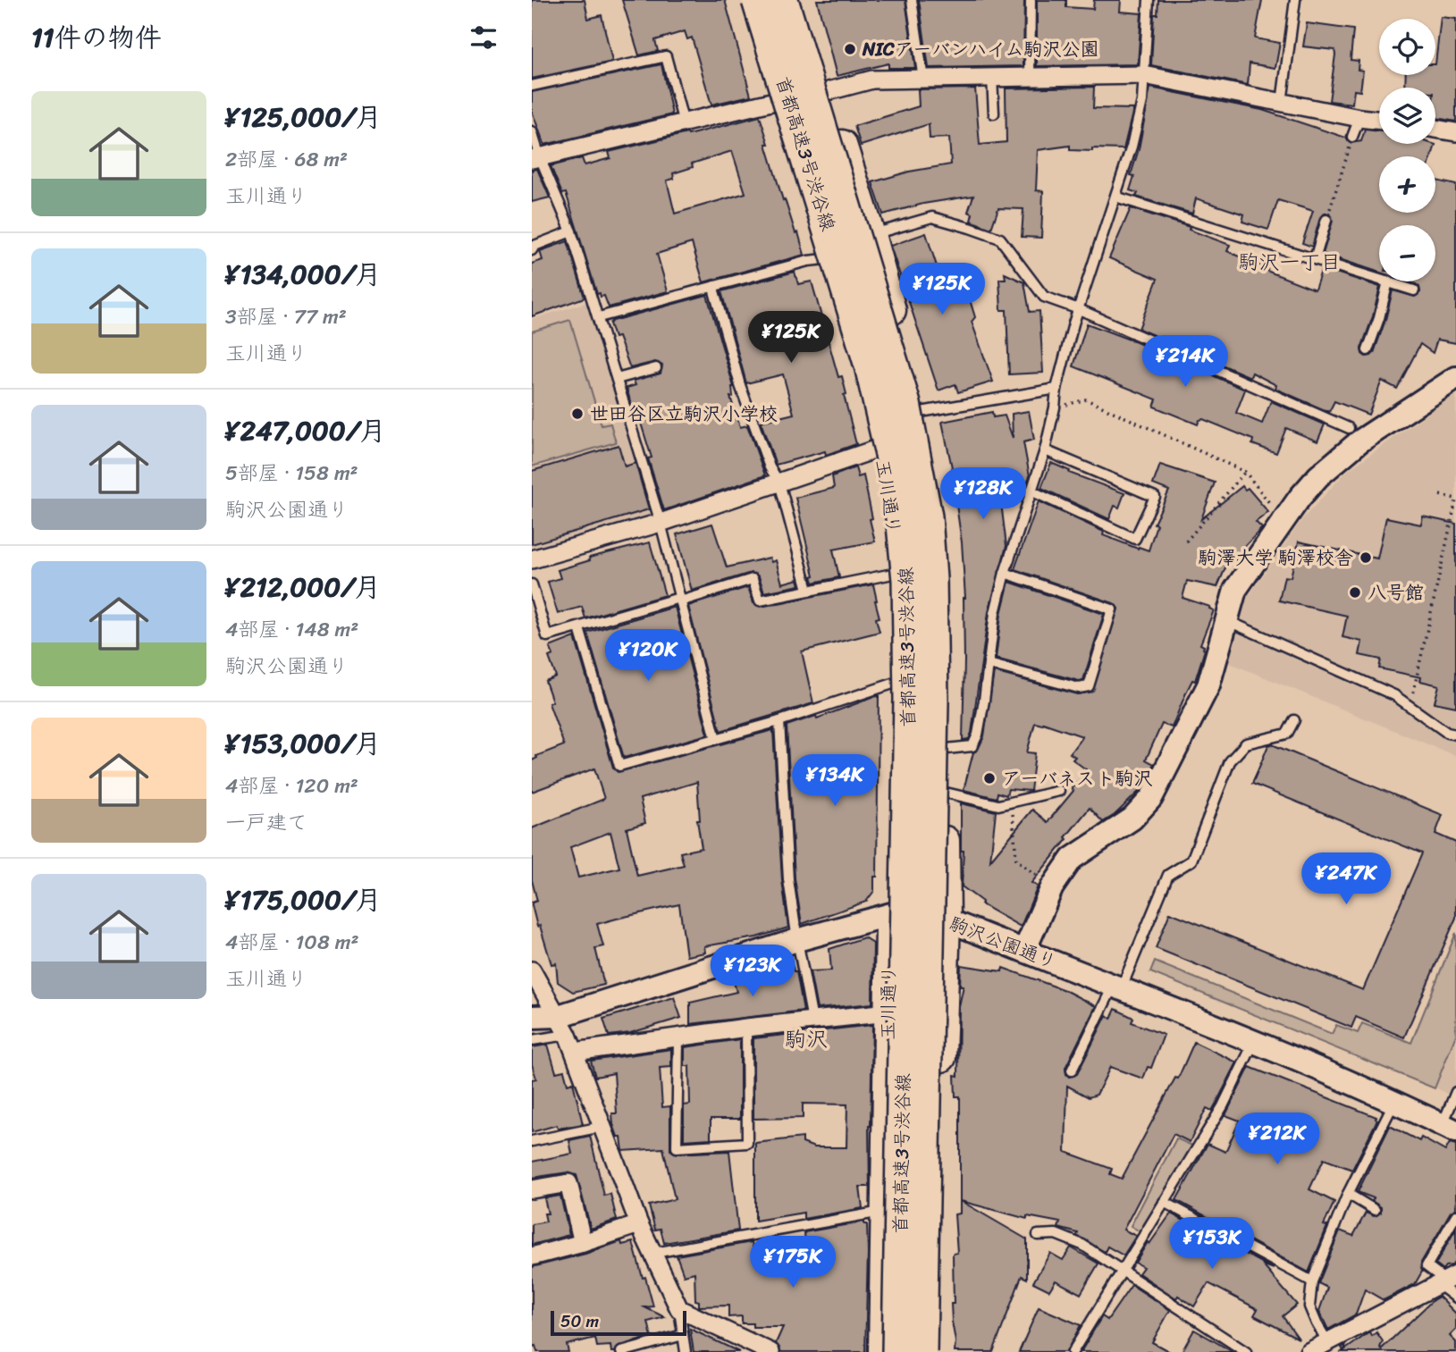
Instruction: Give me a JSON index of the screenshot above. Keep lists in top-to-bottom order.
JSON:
{
  "streets": {
    "highway": ["首都高速3号渋谷線", "玉川通り"],
    "street": ["駒沢公園通り"]
  },
  "crossings": [
    ["玉川通り", "駒沢公園通り"]
  ],
  "districts": ["駒沢一丁目", "駒沢"],
  "places": [
    "NICアーバンハイム駒沢公園",
    "世田谷区立駒沢小学校",
    "駒澤大学 駒澤校舎",
    "八号館",
    "アーバネスト駒沢"
  ],
  "scale_bar": "50 m",
  "page": {
    "heading": "11件の物件",
    "map_buttons": ["+", "−"],
    "list": [
      {
        "name": "¥125,000/月",
        "note": "2部屋 · 68 m² · 玉川通り"
      },
      {
        "name": "¥134,000/月",
        "note": "3部屋 · 77 m² · 玉川通り"
      },
      {
        "name": "¥247,000/月",
        "note": "5部屋 · 158 m² · 駒沢公園通り"
      },
      {
        "name": "¥212,000/月",
        "note": "4部屋 · 148 m² · 駒沢公園通り"
      },
      {
        "name": "¥153,000/月",
        "note": "4部屋 · 120 m² · 一戸建て"
      },
      {
        "name": "¥175,000/月",
        "note": "4部屋 · 108 m² · 玉川通り"
      }
    ],
    "price": [
      "¥125K",
      "¥125K",
      "¥214K",
      "¥128K",
      "¥120K",
      "¥134K",
      "¥247K",
      "¥123K",
      "¥212K",
      "¥153K",
      "¥175K"
    ],
    "scale": "50 m"
  }
}
